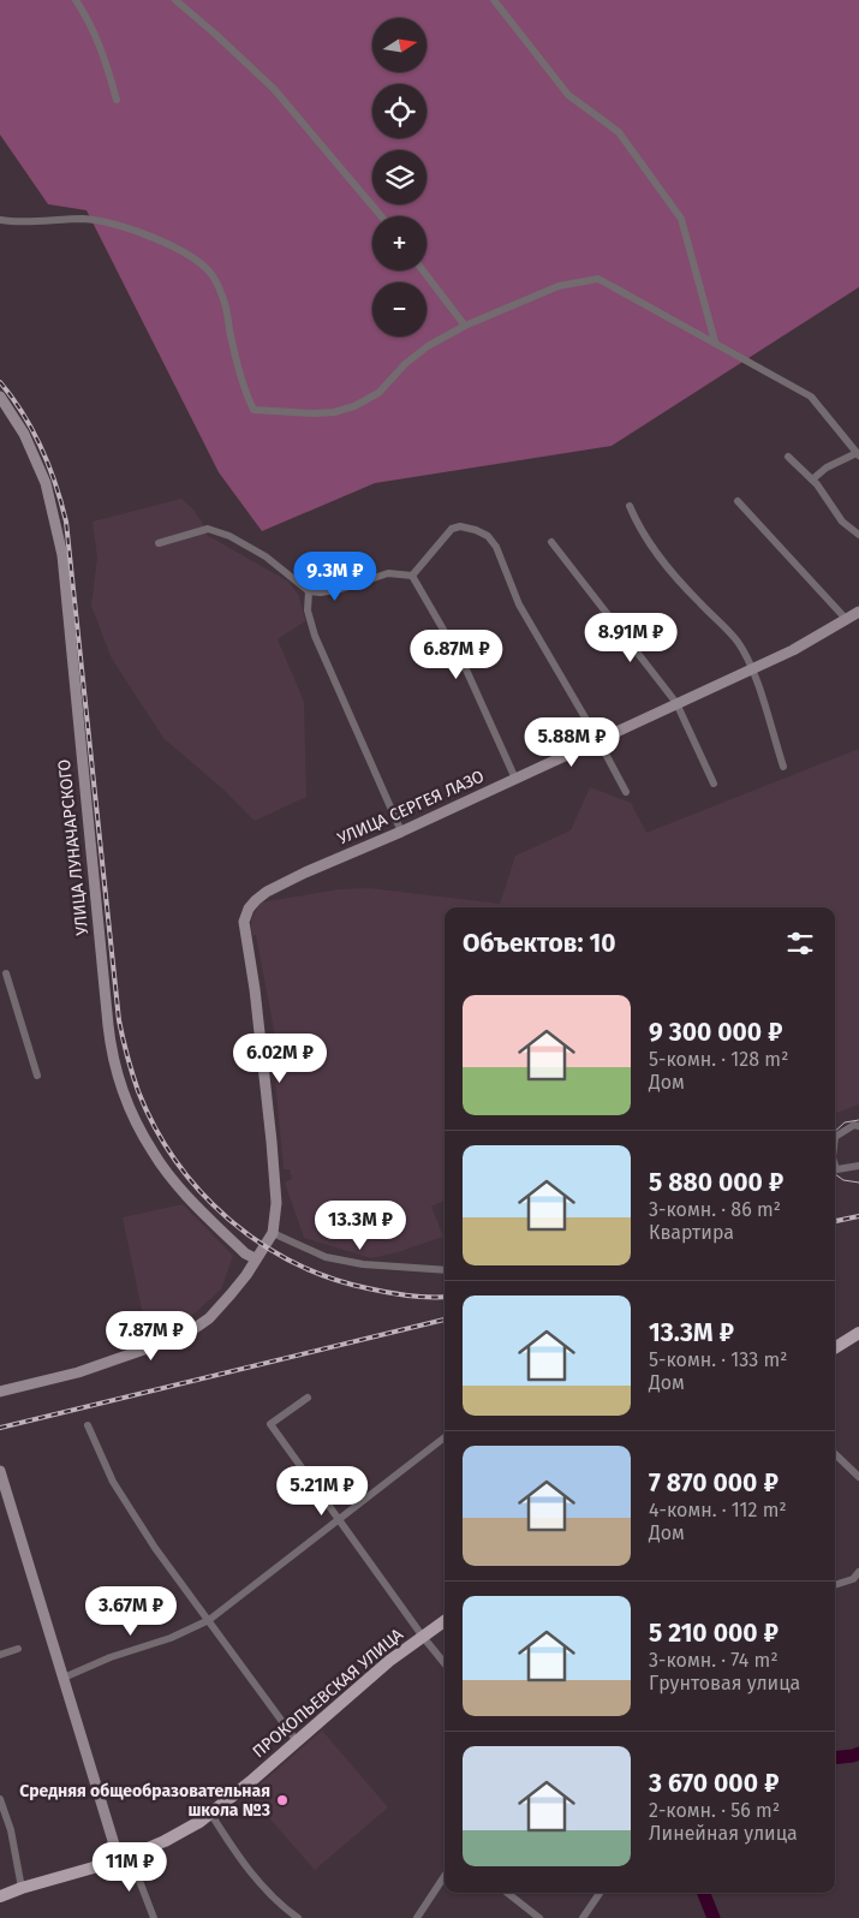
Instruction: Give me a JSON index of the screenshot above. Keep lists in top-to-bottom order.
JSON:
{
  "streets": {
    "main road": ["УЛИЦА СЕРГЕЯ ЛАЗО", "УЛИЦА ЛУНАЧАРСКОГО", "ПРОКОПЬЕВСКАЯ УЛИЦА"]
  },
  "places": ["Средняя общеобразовательная школа №3"],
  "north": "right",
  "page": {
    "map_buttons": ["+", "−"],
    "price": [
      "9.3M ₽",
      "8.91M ₽",
      "6.87M ₽",
      "5.88M ₽",
      "6.02M ₽",
      "13.3M ₽",
      "7.87M ₽",
      "5.21M ₽",
      "3.67M ₽",
      "11M ₽"
    ],
    "heading": "Объектов: 10",
    "list": [
      {
        "name": "9 300 000 ₽",
        "note": "5-комн. · 128 m² · Дом"
      },
      {
        "name": "5 880 000 ₽",
        "note": "3-комн. · 86 m² · Квартира"
      },
      {
        "name": "13.3M ₽",
        "note": "5-комн. · 133 m² · Дом"
      },
      {
        "name": "7 870 000 ₽",
        "note": "4-комн. · 112 m² · Дом"
      },
      {
        "name": "5 210 000 ₽",
        "note": "3-комн. · 74 m² · Грунтовая улица"
      },
      {
        "name": "3 670 000 ₽",
        "note": "2-комн. · 56 m² · Линейная улица"
      }
    ]
  }
}
